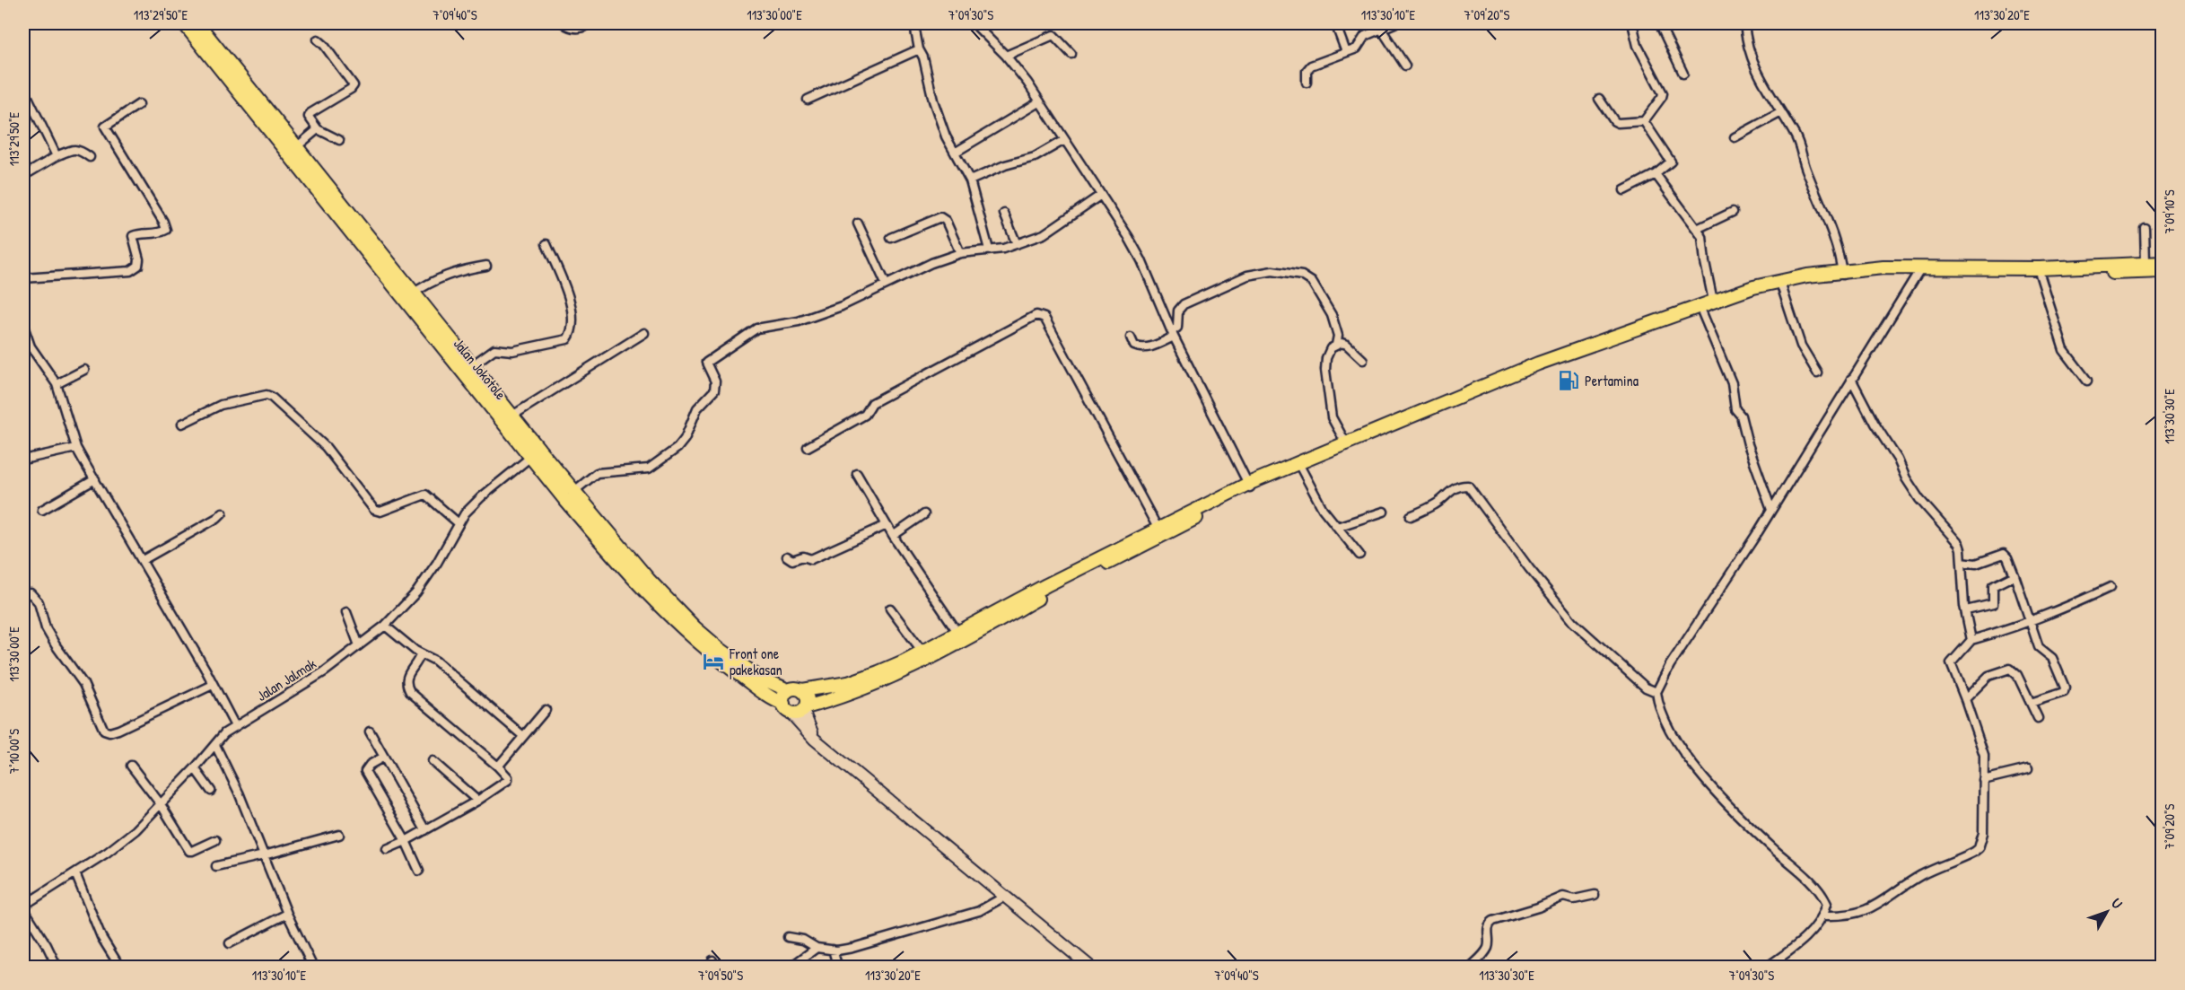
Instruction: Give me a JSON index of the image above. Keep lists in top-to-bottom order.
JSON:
{
  "streets": {
    "highway": ["Jalan Jokotole"],
    "street": ["Jalan Jalmak"]
  },
  "crossings": [
    ["Jalan Jokotole", "Jalan Jalmak"]
  ],
  "places": {
    "fuel station": ["Pertamina"],
    "hotel": ["Front one pakekasan"]
  },
  "north": "top right",
  "coordinates": [
    "113°29'50\"E",
    "7°09'40\"S",
    "113°30'00\"E",
    "7°09'30\"S",
    "113°30'10\"E",
    "7°09'20\"S",
    "113°30'20\"E",
    "7°09'10\"S",
    "113°30'30\"E",
    "7°10'00\"S",
    "7°09'50\"S"
  ]
}
